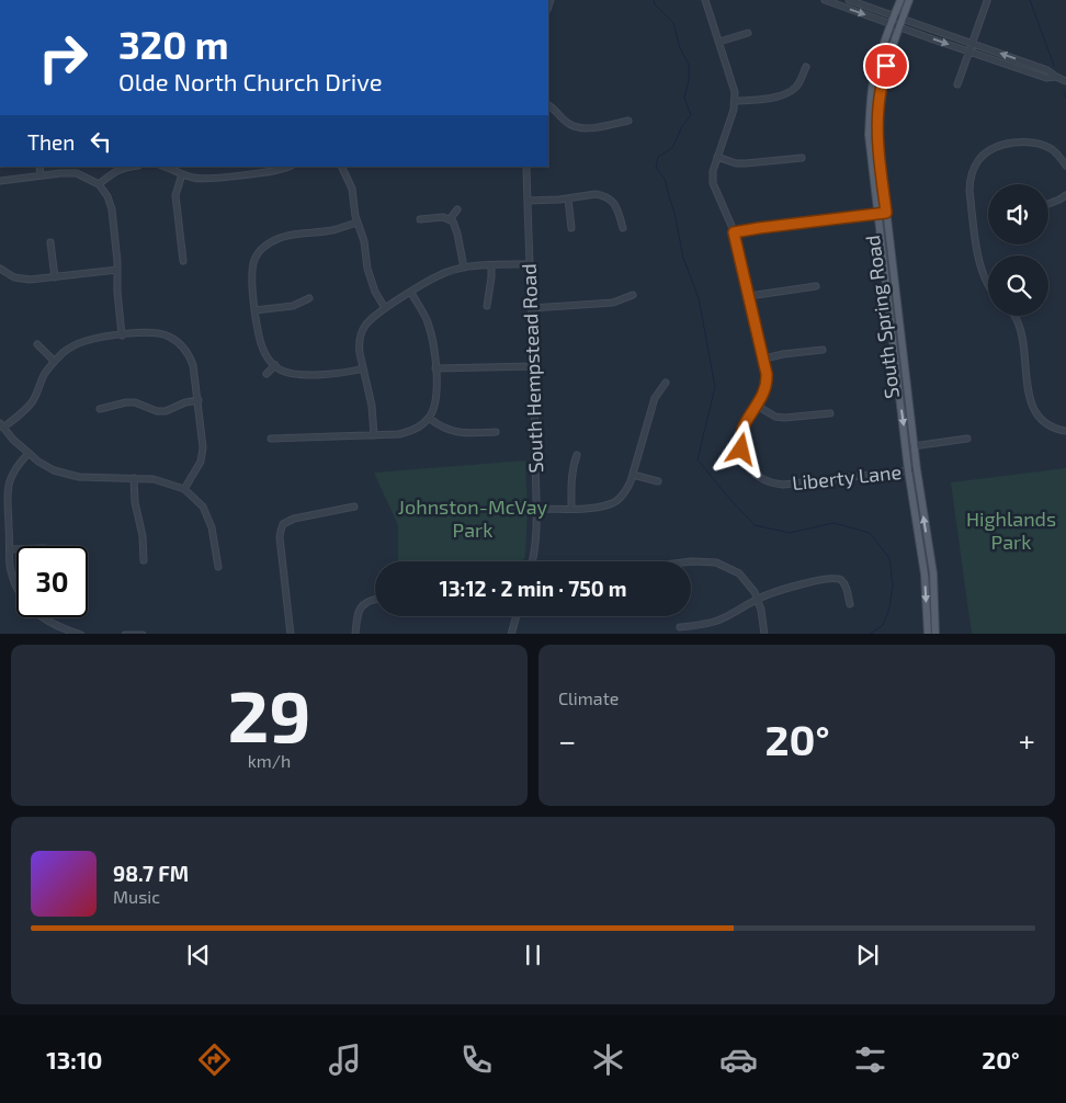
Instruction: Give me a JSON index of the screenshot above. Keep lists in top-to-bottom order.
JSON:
{
  "streets": {
    "main road": ["South Spring Road"],
    "street": ["South Hempstead Road", "Liberty Lane"]
  },
  "crossings": [
    ["South Spring Road", "Liberty Lane"]
  ],
  "parks": ["Johnston-McVay Park", "Highlands Park"],
  "page": {
    "turn": ["320 m", "Olde North Church Drive"],
    "then": "Then",
    "limit": "30",
    "trip": "13:12 · 2 min · 750 m",
    "tile": [
      ["29", "km/h"],
      "Climate"
    ],
    "heat": ["−", "20°", "+"],
    "song": ["98.7 FM", "Music"],
    "tabs": ["13:10", "20°"]
  }
}
